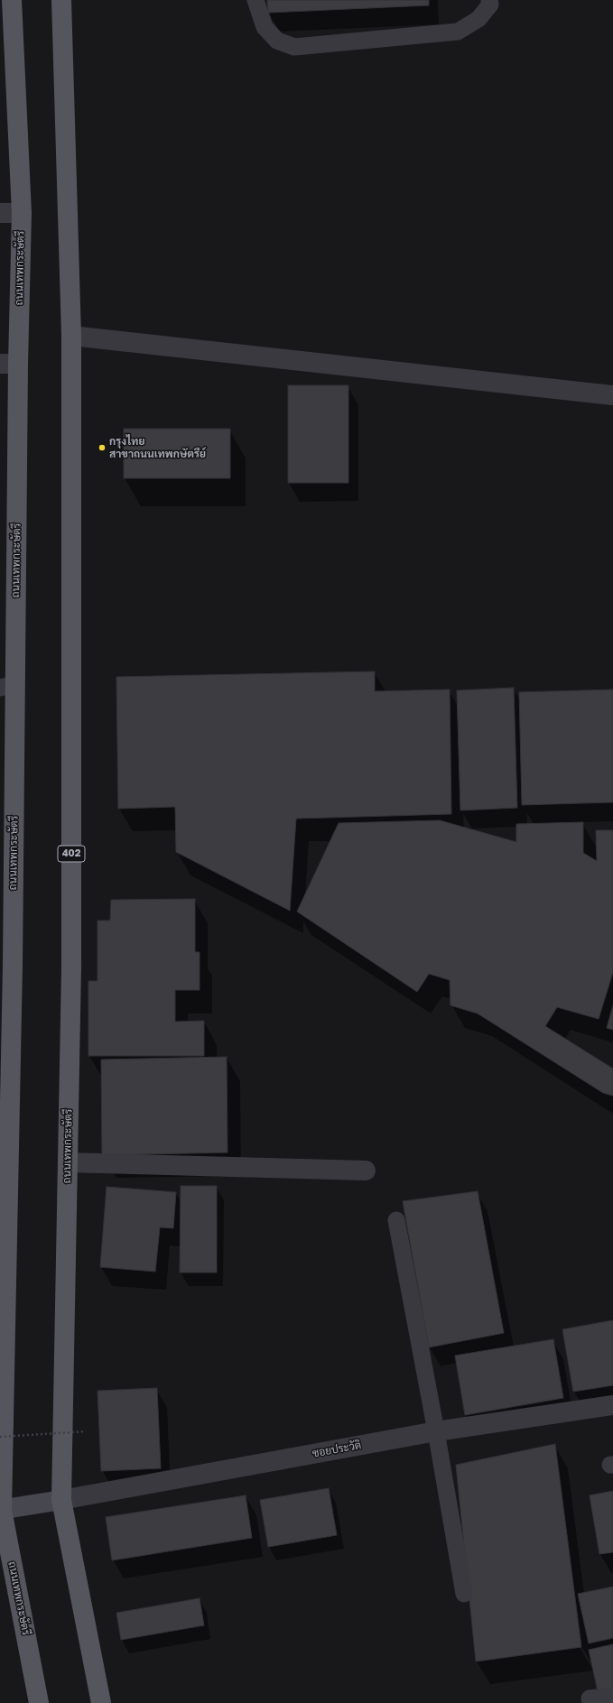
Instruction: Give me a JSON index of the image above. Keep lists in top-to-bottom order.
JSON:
{
  "streets": {
    "main road": ["ถนนเทพกระษัตรี", "402"],
    "street": ["ซอยประวัติ"]
  },
  "crossings": [
    ["ถนนเทพกระษัตรี", "ซอยประวัติ"]
  ],
  "places": ["กรุงไทย สาขาถนนเทพกษัตรีย์"]
}
